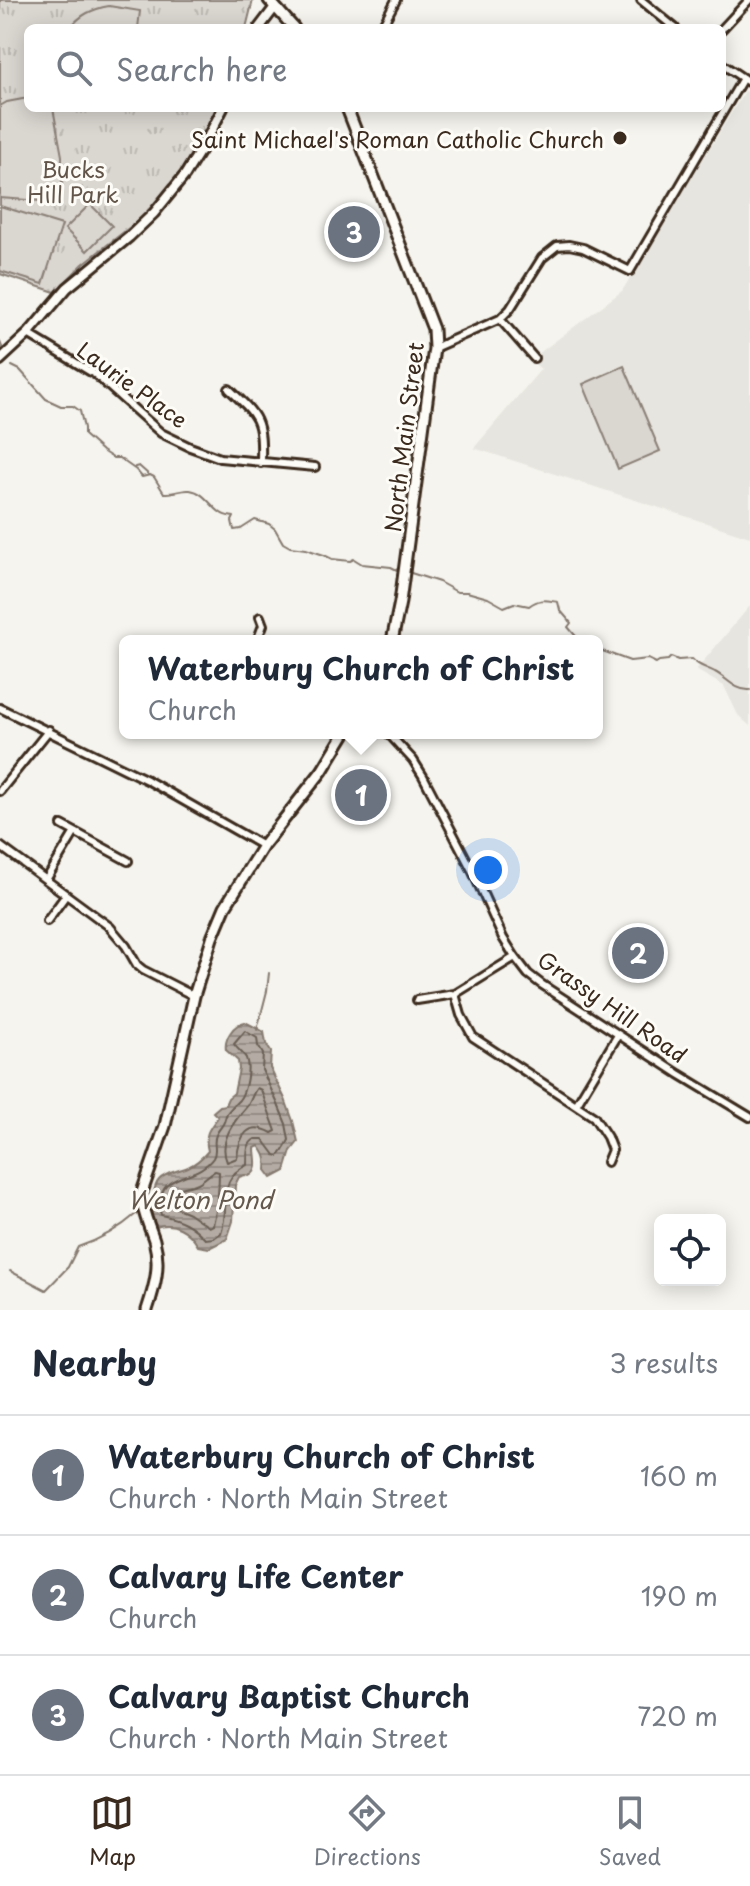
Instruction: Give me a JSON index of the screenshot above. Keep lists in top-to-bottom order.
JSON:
{
  "streets": {
    "main road": ["North Main Street"],
    "street": ["Laurie Place", "Grassy Hill Road"]
  },
  "water": ["Welton Pond"],
  "parks": ["Bucks Hill Park"],
  "places": ["Saint Michael's Roman Catholic Church"],
  "page": {
    "search": "Search here",
    "pins": ["3", "1", "2"],
    "popup": ["Waterbury Church of Christ", "Church"],
    "heading": ["Nearby", "3 results"],
    "list": [
      {
        "mark": "1",
        "name": "Waterbury Church of Christ",
        "note": "Church · North Main Street",
        "value": "160 m"
      },
      {
        "mark": "2",
        "name": "Calvary Life Center",
        "note": "Church",
        "value": "190 m"
      },
      {
        "mark": "3",
        "name": "Calvary Baptist Church",
        "note": "Church · North Main Street",
        "value": "720 m"
      }
    ],
    "nav": ["Map", "Directions", "Saved"]
  }
}
